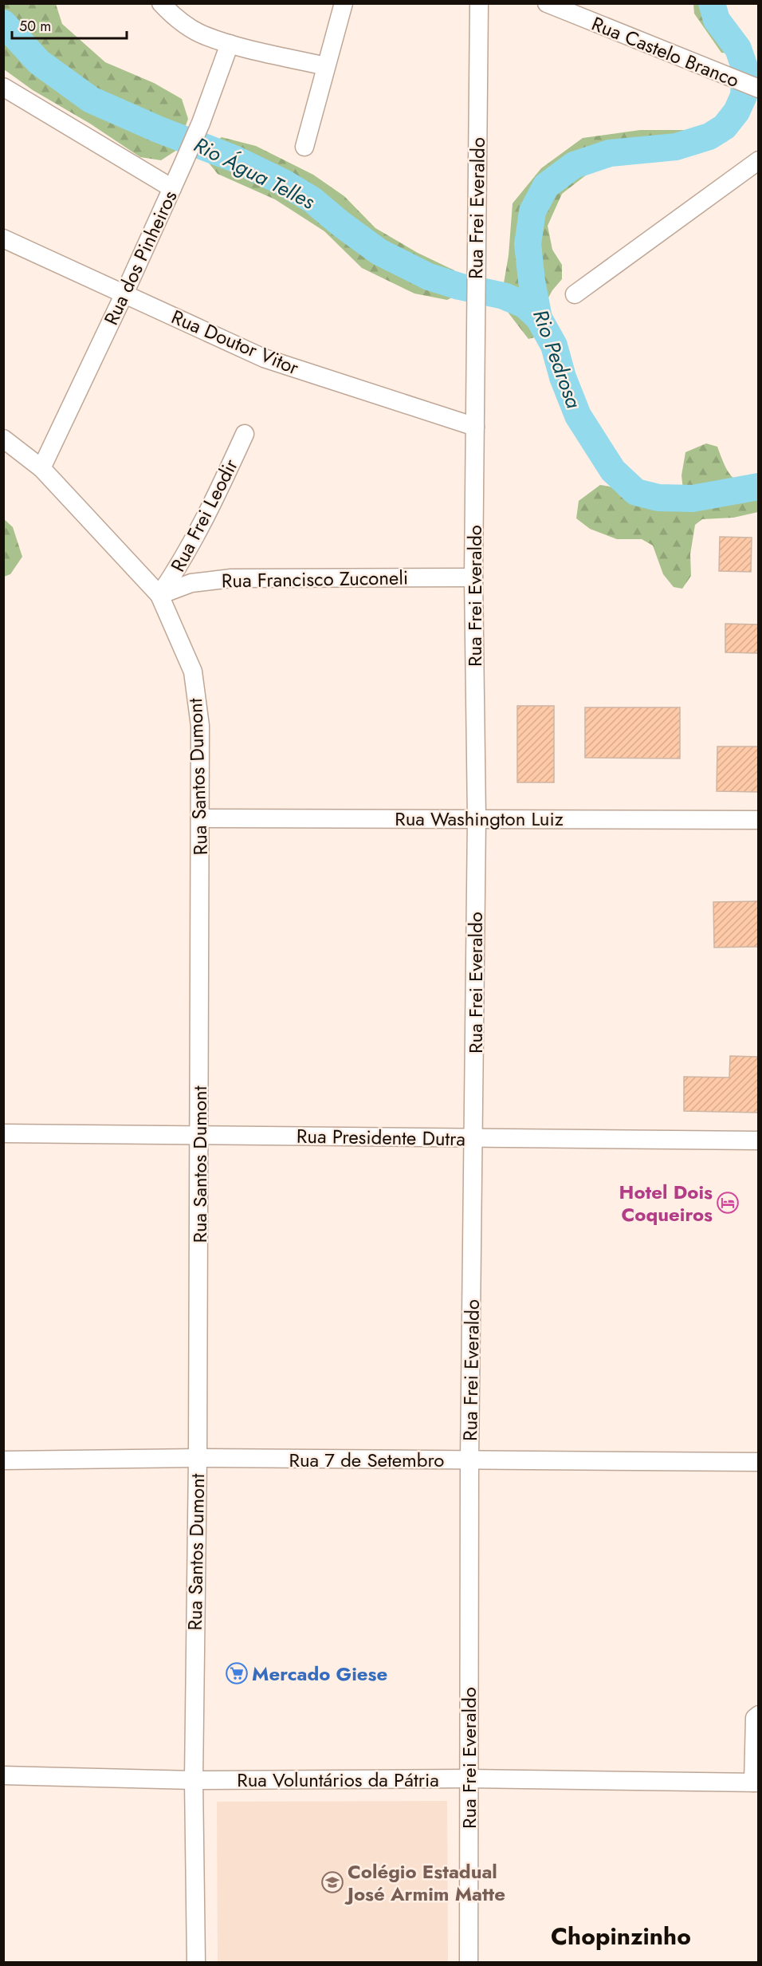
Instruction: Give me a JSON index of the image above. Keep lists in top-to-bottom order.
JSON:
{
  "streets": {
    "street": [
      "Rua Castelo Branco",
      "Rua Frei Everaldo",
      "Rua dos Pinheiros",
      "Rua Doutor Vitor",
      "Rua Frei Leodir",
      "Rua Francisco Zuconeli",
      "Rua Santos Dumont",
      "Rua Washington Luiz",
      "Rua Presidente Dutra",
      "Rua 7 de Setembro",
      "Rua Voluntários da Pátria"
    ]
  },
  "crossings": [
    ["Rua Frei Everaldo", "Rua Doutor Vitor"],
    ["Rua Frei Everaldo", "Rua Francisco Zuconeli"],
    ["Rua Frei Everaldo", "Rua Washington Luiz"],
    ["Rua Frei Everaldo", "Rua Presidente Dutra"],
    ["Rua Frei Everaldo", "Rua 7 de Setembro"],
    ["Rua Frei Everaldo", "Rua Voluntários da Pátria"],
    ["Rua dos Pinheiros", "Rua Doutor Vitor"],
    ["Rua dos Pinheiros", "Rua Santos Dumont"],
    ["Rua Frei Leodir", "Rua Francisco Zuconeli"],
    ["Rua Frei Leodir", "Rua Santos Dumont"],
    ["Rua Francisco Zuconeli", "Rua Santos Dumont"],
    ["Rua Santos Dumont", "Rua Washington Luiz"],
    ["Rua Santos Dumont", "Rua Presidente Dutra"],
    ["Rua Santos Dumont", "Rua 7 de Setembro"],
    ["Rua Santos Dumont", "Rua Voluntários da Pátria"]
  ],
  "districts": ["Chopinzinho"],
  "water": ["Rio Água Telles", "Rio Pedrosa"],
  "places": {
    "hotel": ["Hotel Dois Coqueiros"],
    "supermarket": ["Mercado Giese"],
    "school or university": ["Colégio Estadual José Armim Matte"]
  },
  "scale_bar": "50 m"
}
